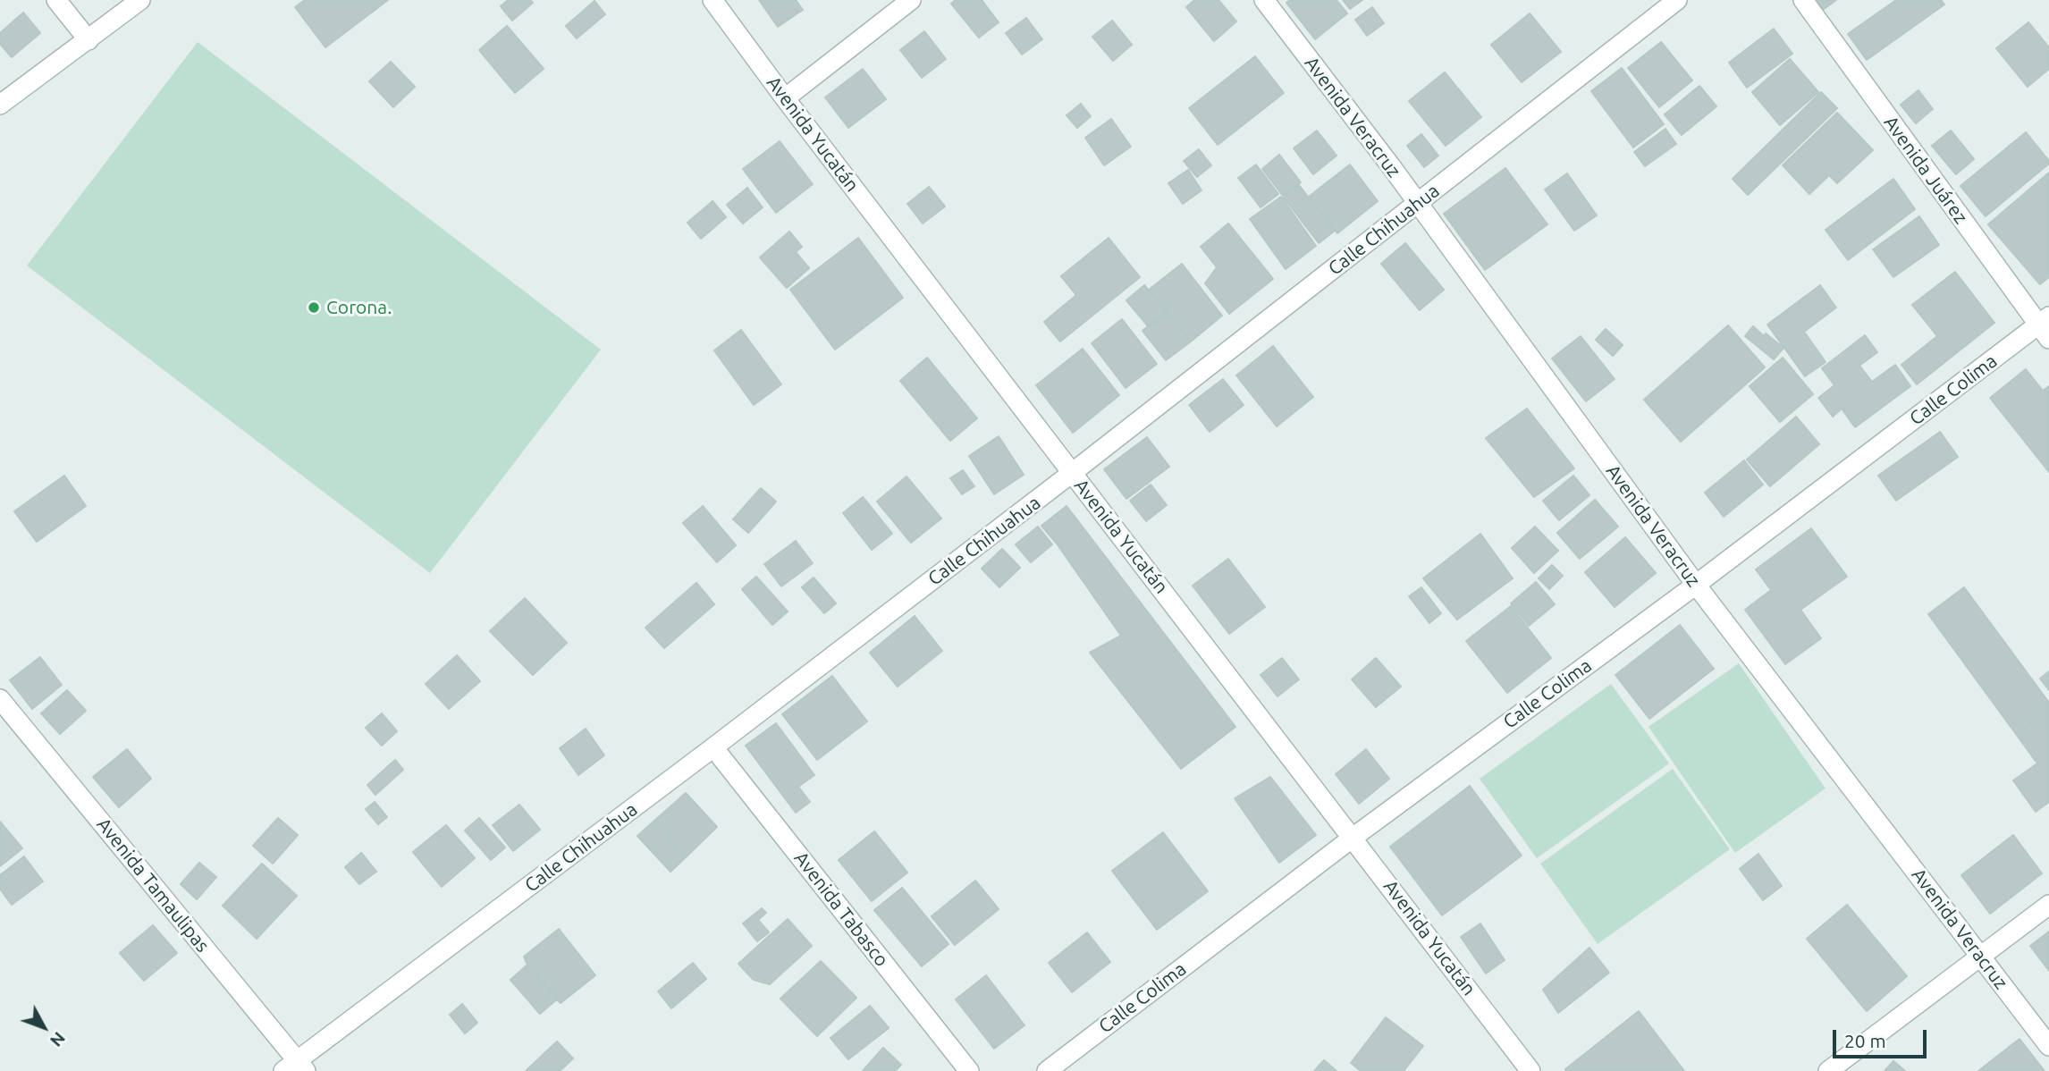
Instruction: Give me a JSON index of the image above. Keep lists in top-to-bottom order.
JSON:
{
  "streets": {
    "street": [
      "Avenida Veracruz",
      "Avenida Yucatán",
      "Avenida Juárez",
      "Calle Chihuahua",
      "Calle Colima",
      "Avenida Tamaulipas",
      "Avenida Tabasco"
    ]
  },
  "crossings": [
    ["Avenida Veracruz", "Calle Chihuahua"],
    ["Avenida Veracruz", "Calle Colima"],
    ["Avenida Yucatán", "Calle Chihuahua"],
    ["Avenida Yucatán", "Calle Colima"],
    ["Avenida Juárez", "Calle Colima"],
    ["Calle Chihuahua", "Avenida Tamaulipas"],
    ["Calle Chihuahua", "Avenida Tabasco"]
  ],
  "places": ["Corona."],
  "scale_bar": "20 m",
  "north": "bottom right"
}
